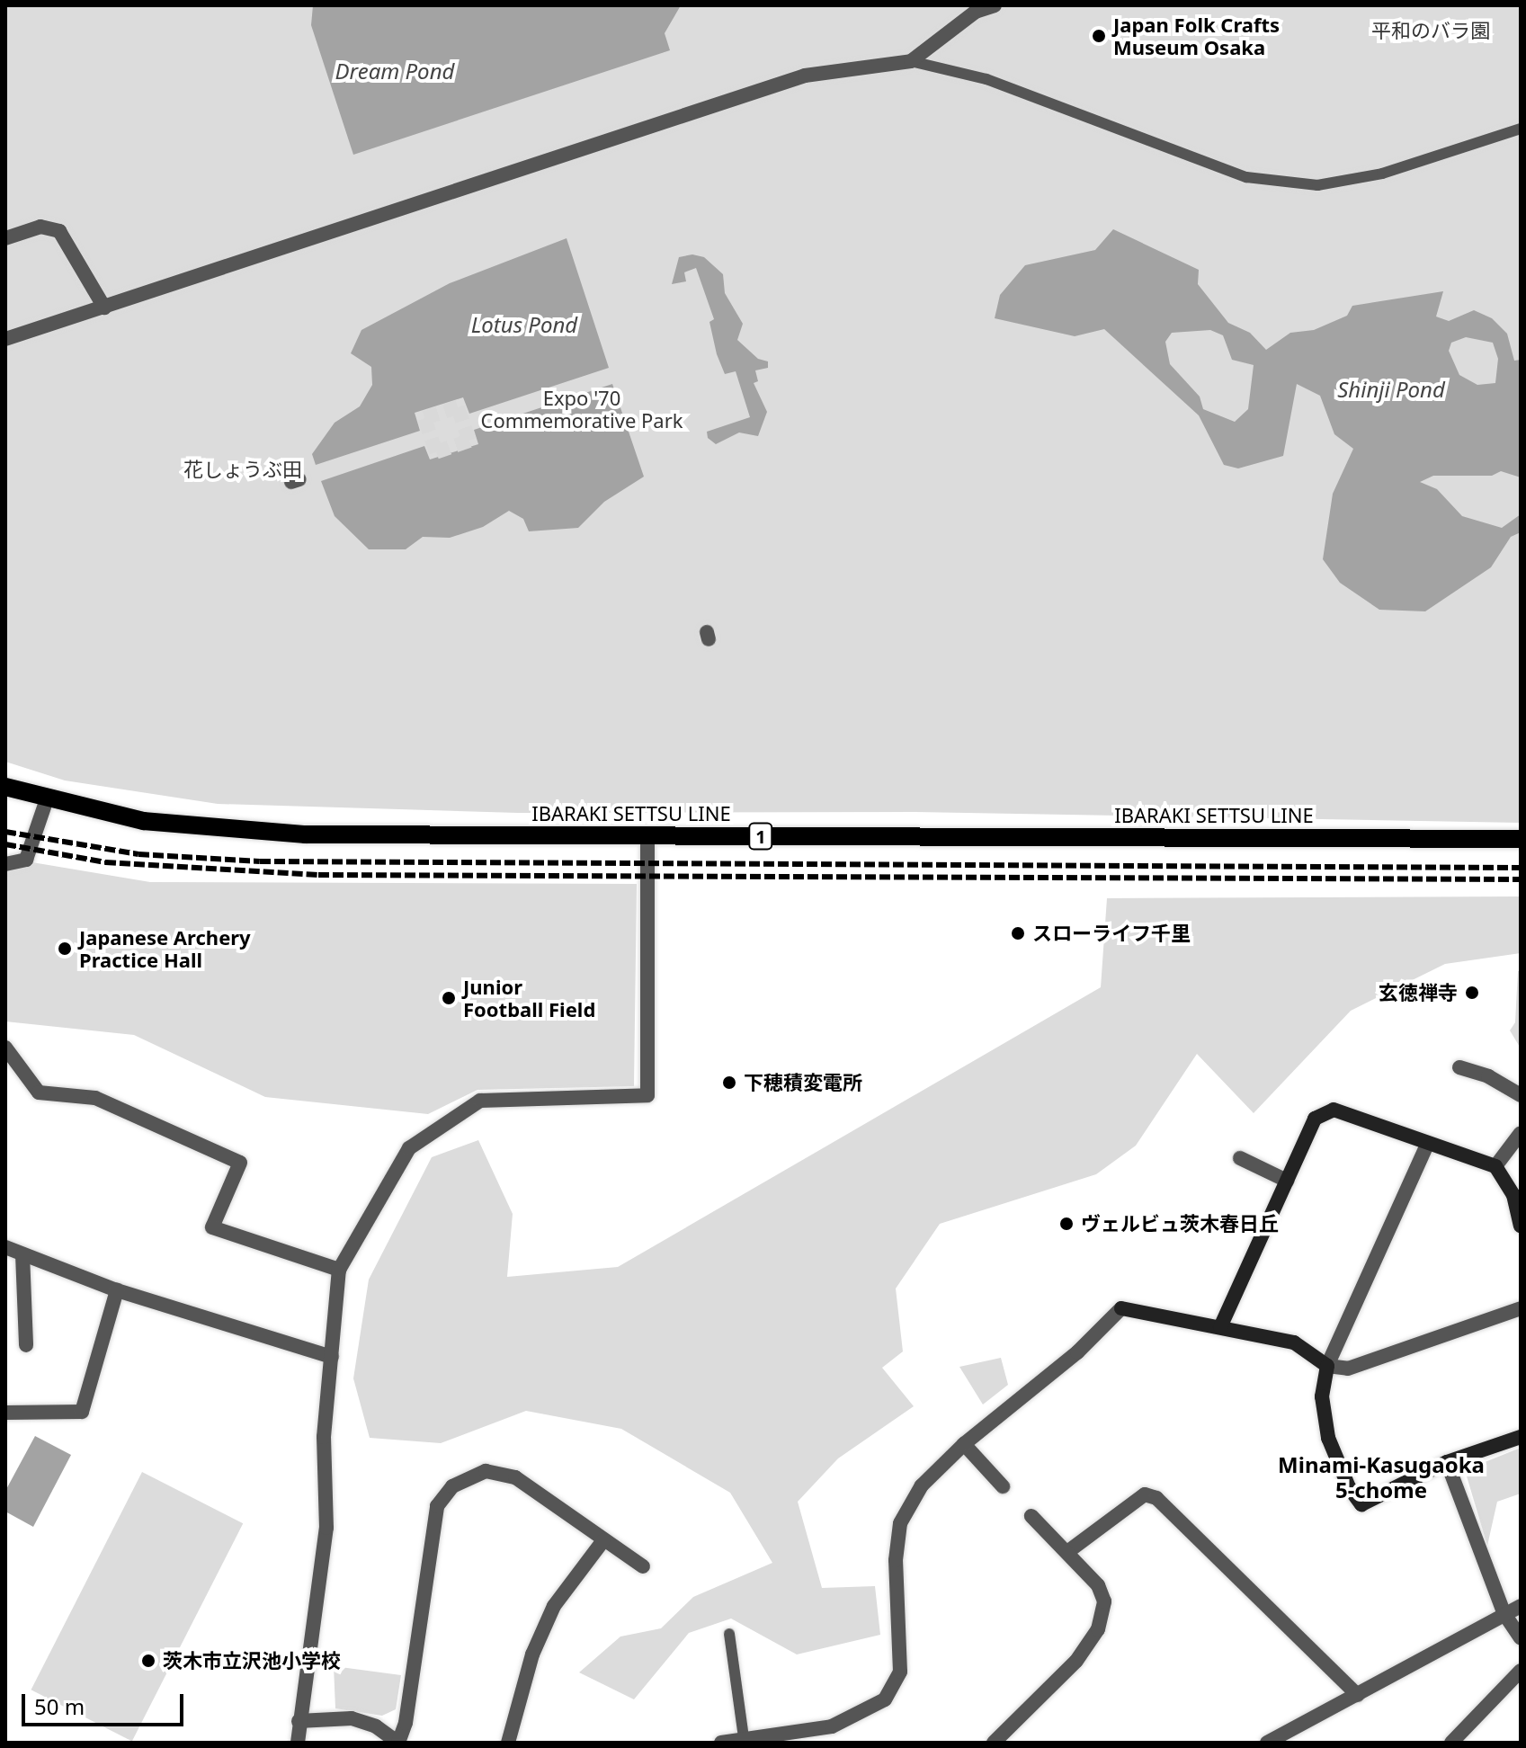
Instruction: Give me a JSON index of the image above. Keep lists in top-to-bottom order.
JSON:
{
  "streets": {
    "main road": ["IBARAKI SETTSU LINE", "1"]
  },
  "districts": ["Minami-Kasugaoka 5-chome"],
  "water": ["Dream Pond", "Lotus Pond", "Shinji Pond"],
  "parks": ["平和のバラ園", "Expo '70 Commemorative Park", "花しょうぶ田"],
  "places": [
    "Japan Folk Crafts Museum Osaka",
    "スローライフ千里",
    "Japanese Archery Practice Hall",
    "玄徳禅寺",
    "Junior Football Field",
    "下穂積変電所",
    "ヴェルビュ茨木春日丘",
    "茨木市立沢池小学校"
  ],
  "scale_bar": "50 m"
}
